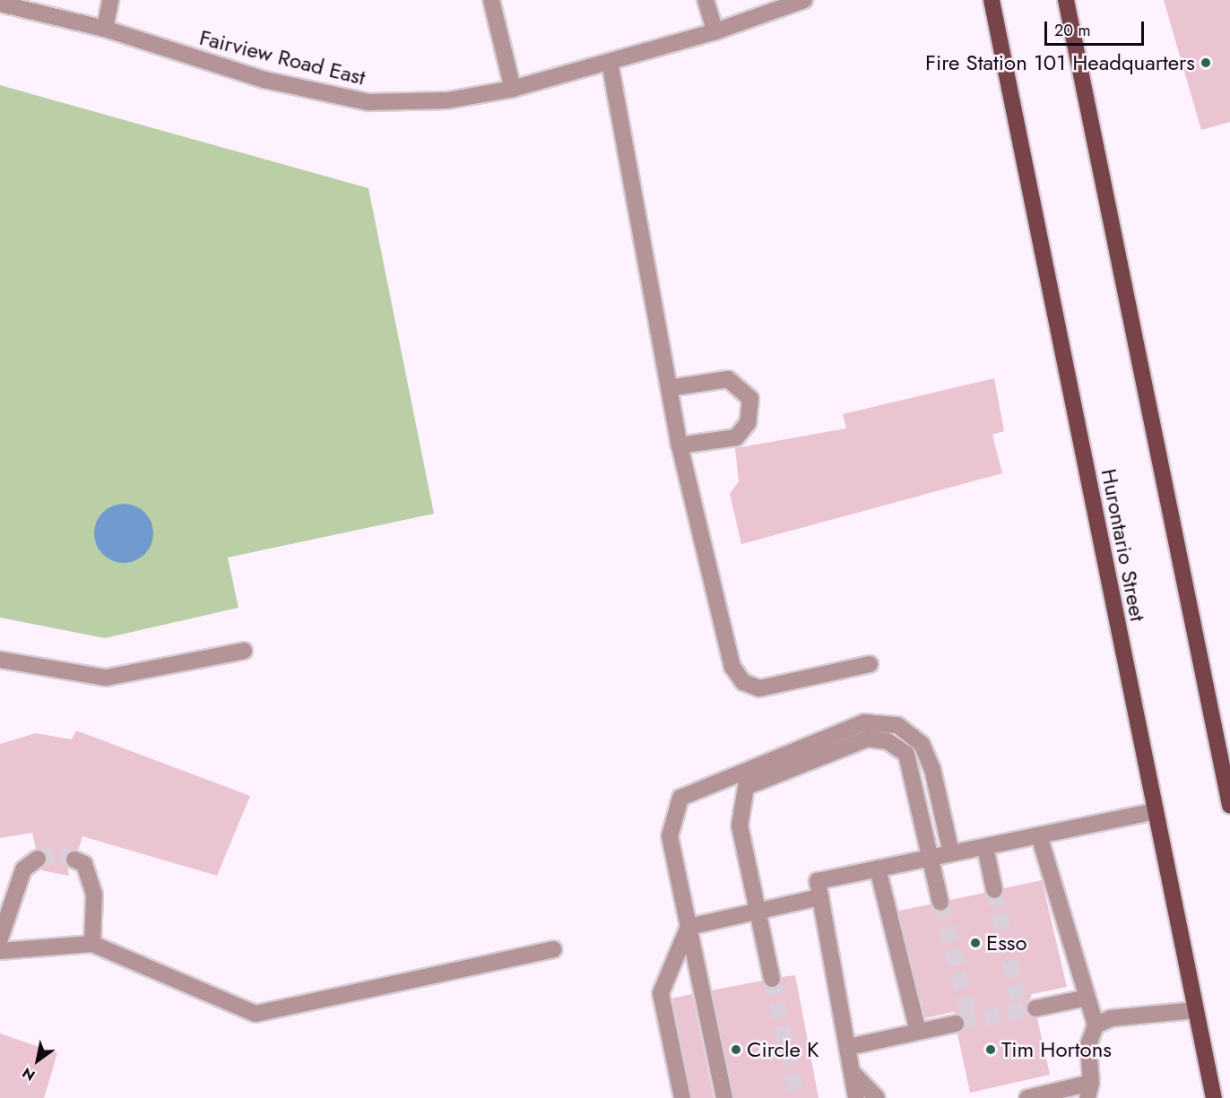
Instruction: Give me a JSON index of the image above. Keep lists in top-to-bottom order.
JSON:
{
  "streets": {
    "main road": ["Hurontario Street"],
    "street": ["Fairview Road East"]
  },
  "places": [
    "Fire Station 101 Headquarters",
    "Esso",
    "Circle K",
    "Tim Hortons"
  ],
  "scale_bar": "20 m",
  "north": "bottom left"
}
